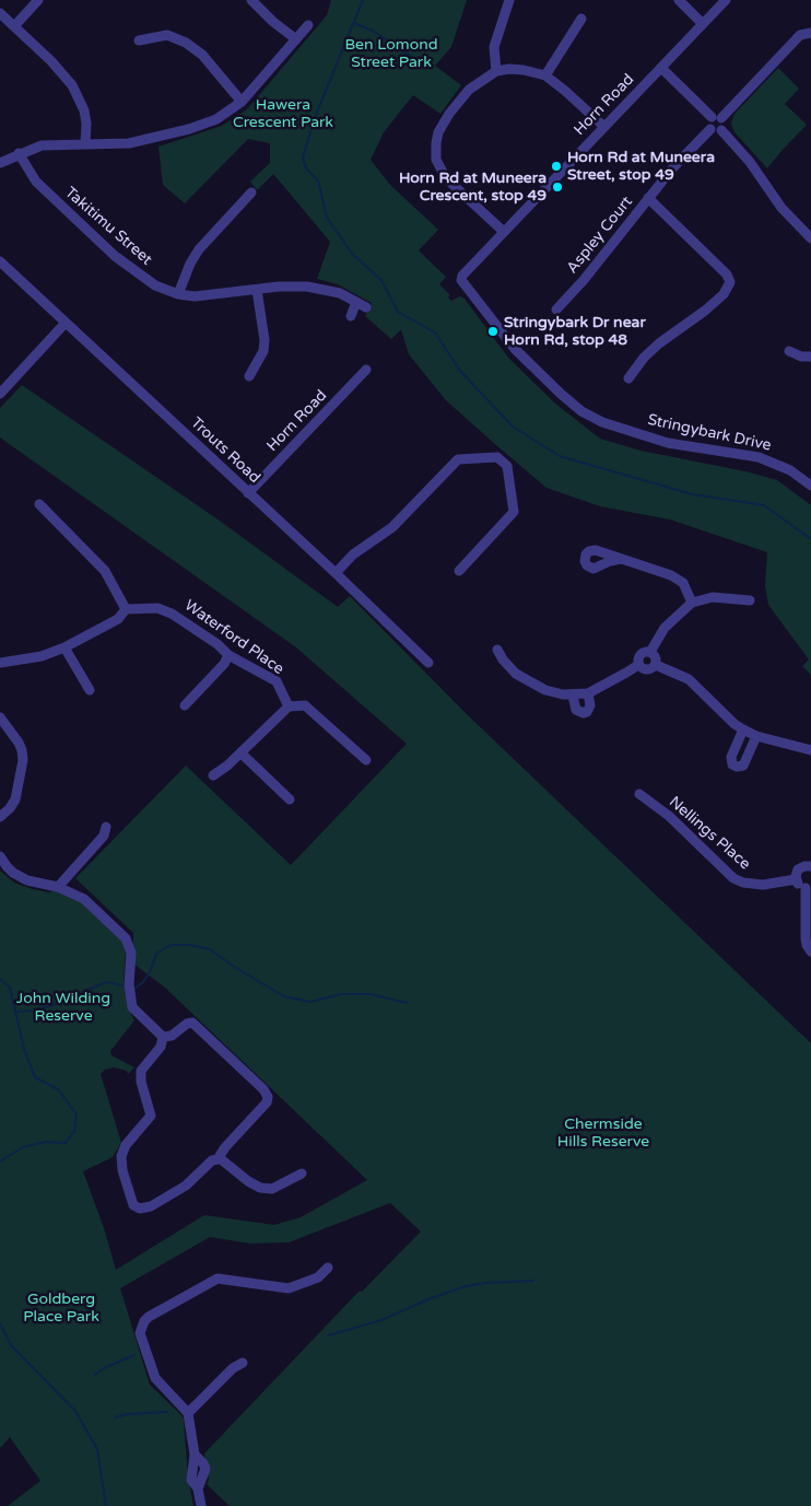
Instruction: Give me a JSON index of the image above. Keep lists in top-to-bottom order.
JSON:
{
  "streets": {
    "street": [
      "Horn Road",
      "Takitimu Street",
      "Aspley Court",
      "Stringybark Drive",
      "Trouts Road",
      "Waterford Place",
      "Nellings Place"
    ]
  },
  "crossings": [
    ["Horn Road", "Stringybark Drive"],
    ["Horn Road", "Trouts Road"]
  ],
  "parks": [
    "Ben Lomond Street Park",
    "Hawera Crescent Park",
    "John Wilding Reserve",
    "Chermside Hills Reserve",
    "Goldberg Place Park"
  ],
  "places": ["Horn Rd at Muneera Street, stop 49", "Horn Rd at Muneera Crescent, stop 49", "Stringybark Dr near Horn Rd, stop 48"]
}
